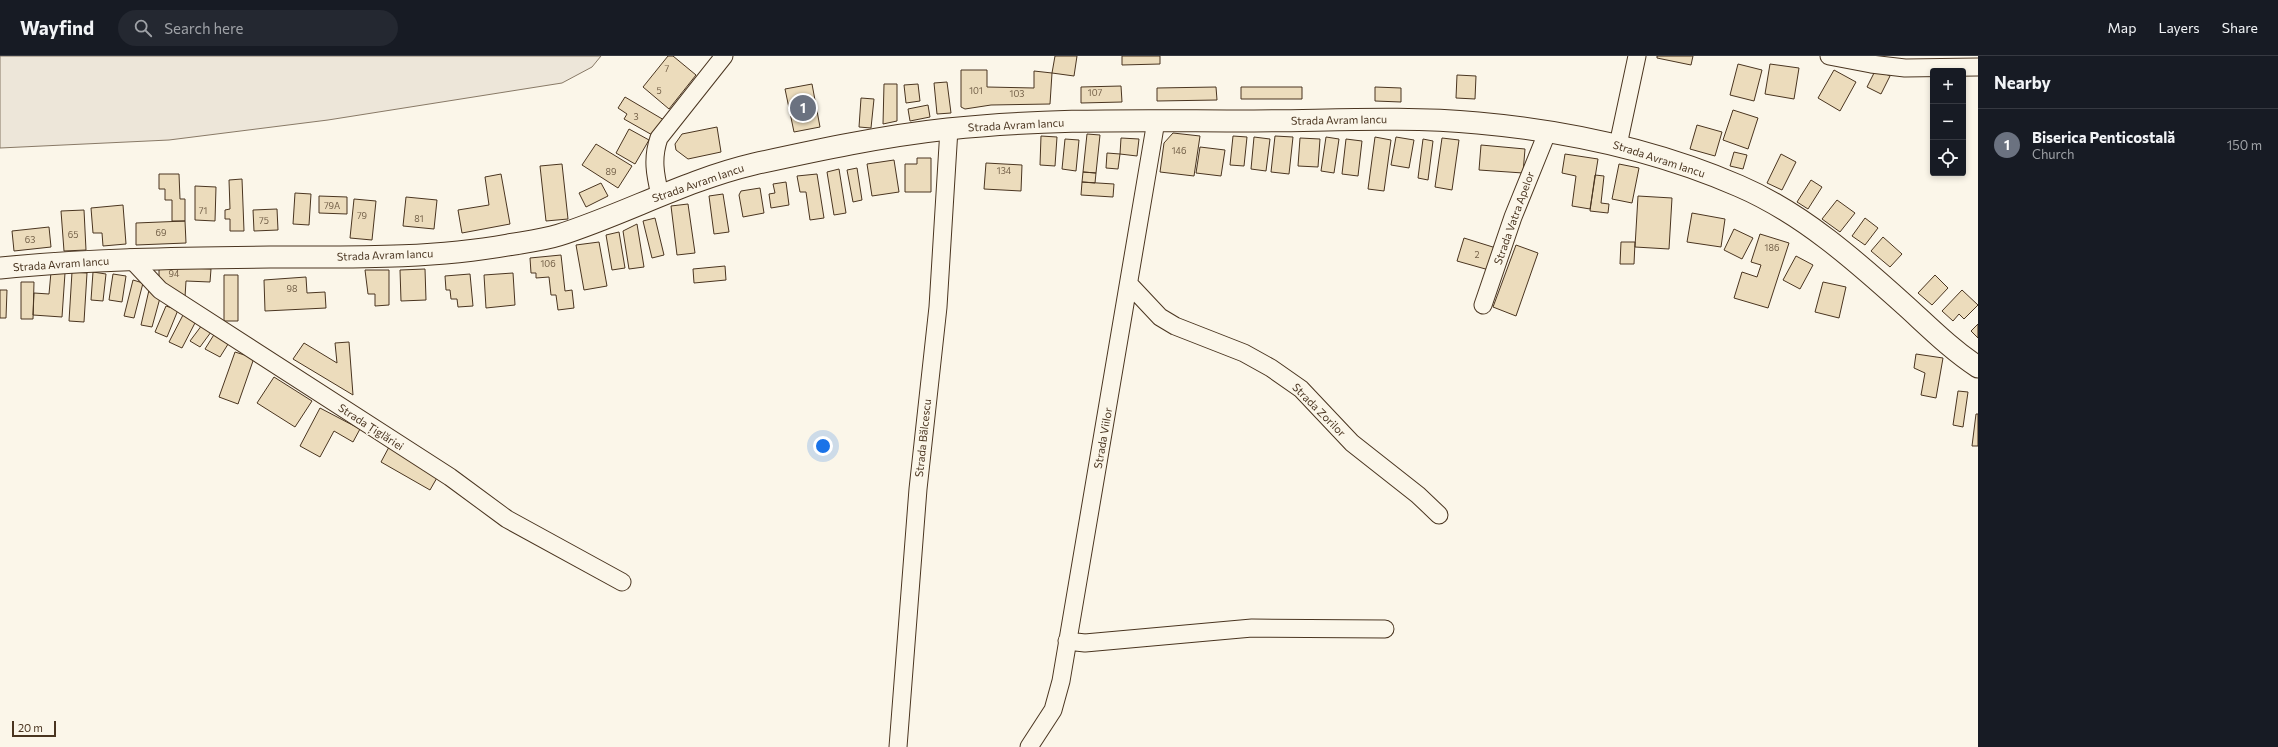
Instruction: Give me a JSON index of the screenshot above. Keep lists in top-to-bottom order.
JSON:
{
  "streets": {
    "main road": ["Strada Avram Iancu"],
    "street": [
      "Strada Vatra Apelor",
      "Strada Zorilor",
      "Strada Țiglăriei",
      "Strada Bălcescu",
      "Strada Viilor"
    ]
  },
  "crossings": [
    ["Strada Avram Iancu", "Strada Vatra Apelor"],
    ["Strada Avram Iancu", "Strada Țiglăriei"],
    ["Strada Avram Iancu", "Strada Bălcescu"],
    ["Strada Avram Iancu", "Strada Viilor"],
    ["Strada Zorilor", "Strada Viilor"]
  ],
  "house_numbers": [
    "7",
    "5",
    "101",
    "107",
    "103",
    "3",
    "146",
    "134",
    "89",
    "79A",
    "71",
    "79",
    "81",
    "75",
    "69",
    "65",
    "63",
    "186",
    "2",
    "106",
    "94",
    "98"
  ],
  "scale_bar": "20 m",
  "page": {
    "header": "Wayfind",
    "search": "Search here",
    "nav": ["Map", "Layers", "Share"],
    "heading": "Nearby",
    "map_buttons": ["+", "−"],
    "pins": "1",
    "list": [
      {
        "mark": "1",
        "name": "Biserica Penticostală",
        "note": "Church",
        "value": "150 m"
      }
    ],
    "scale": "20 m"
  }
}
